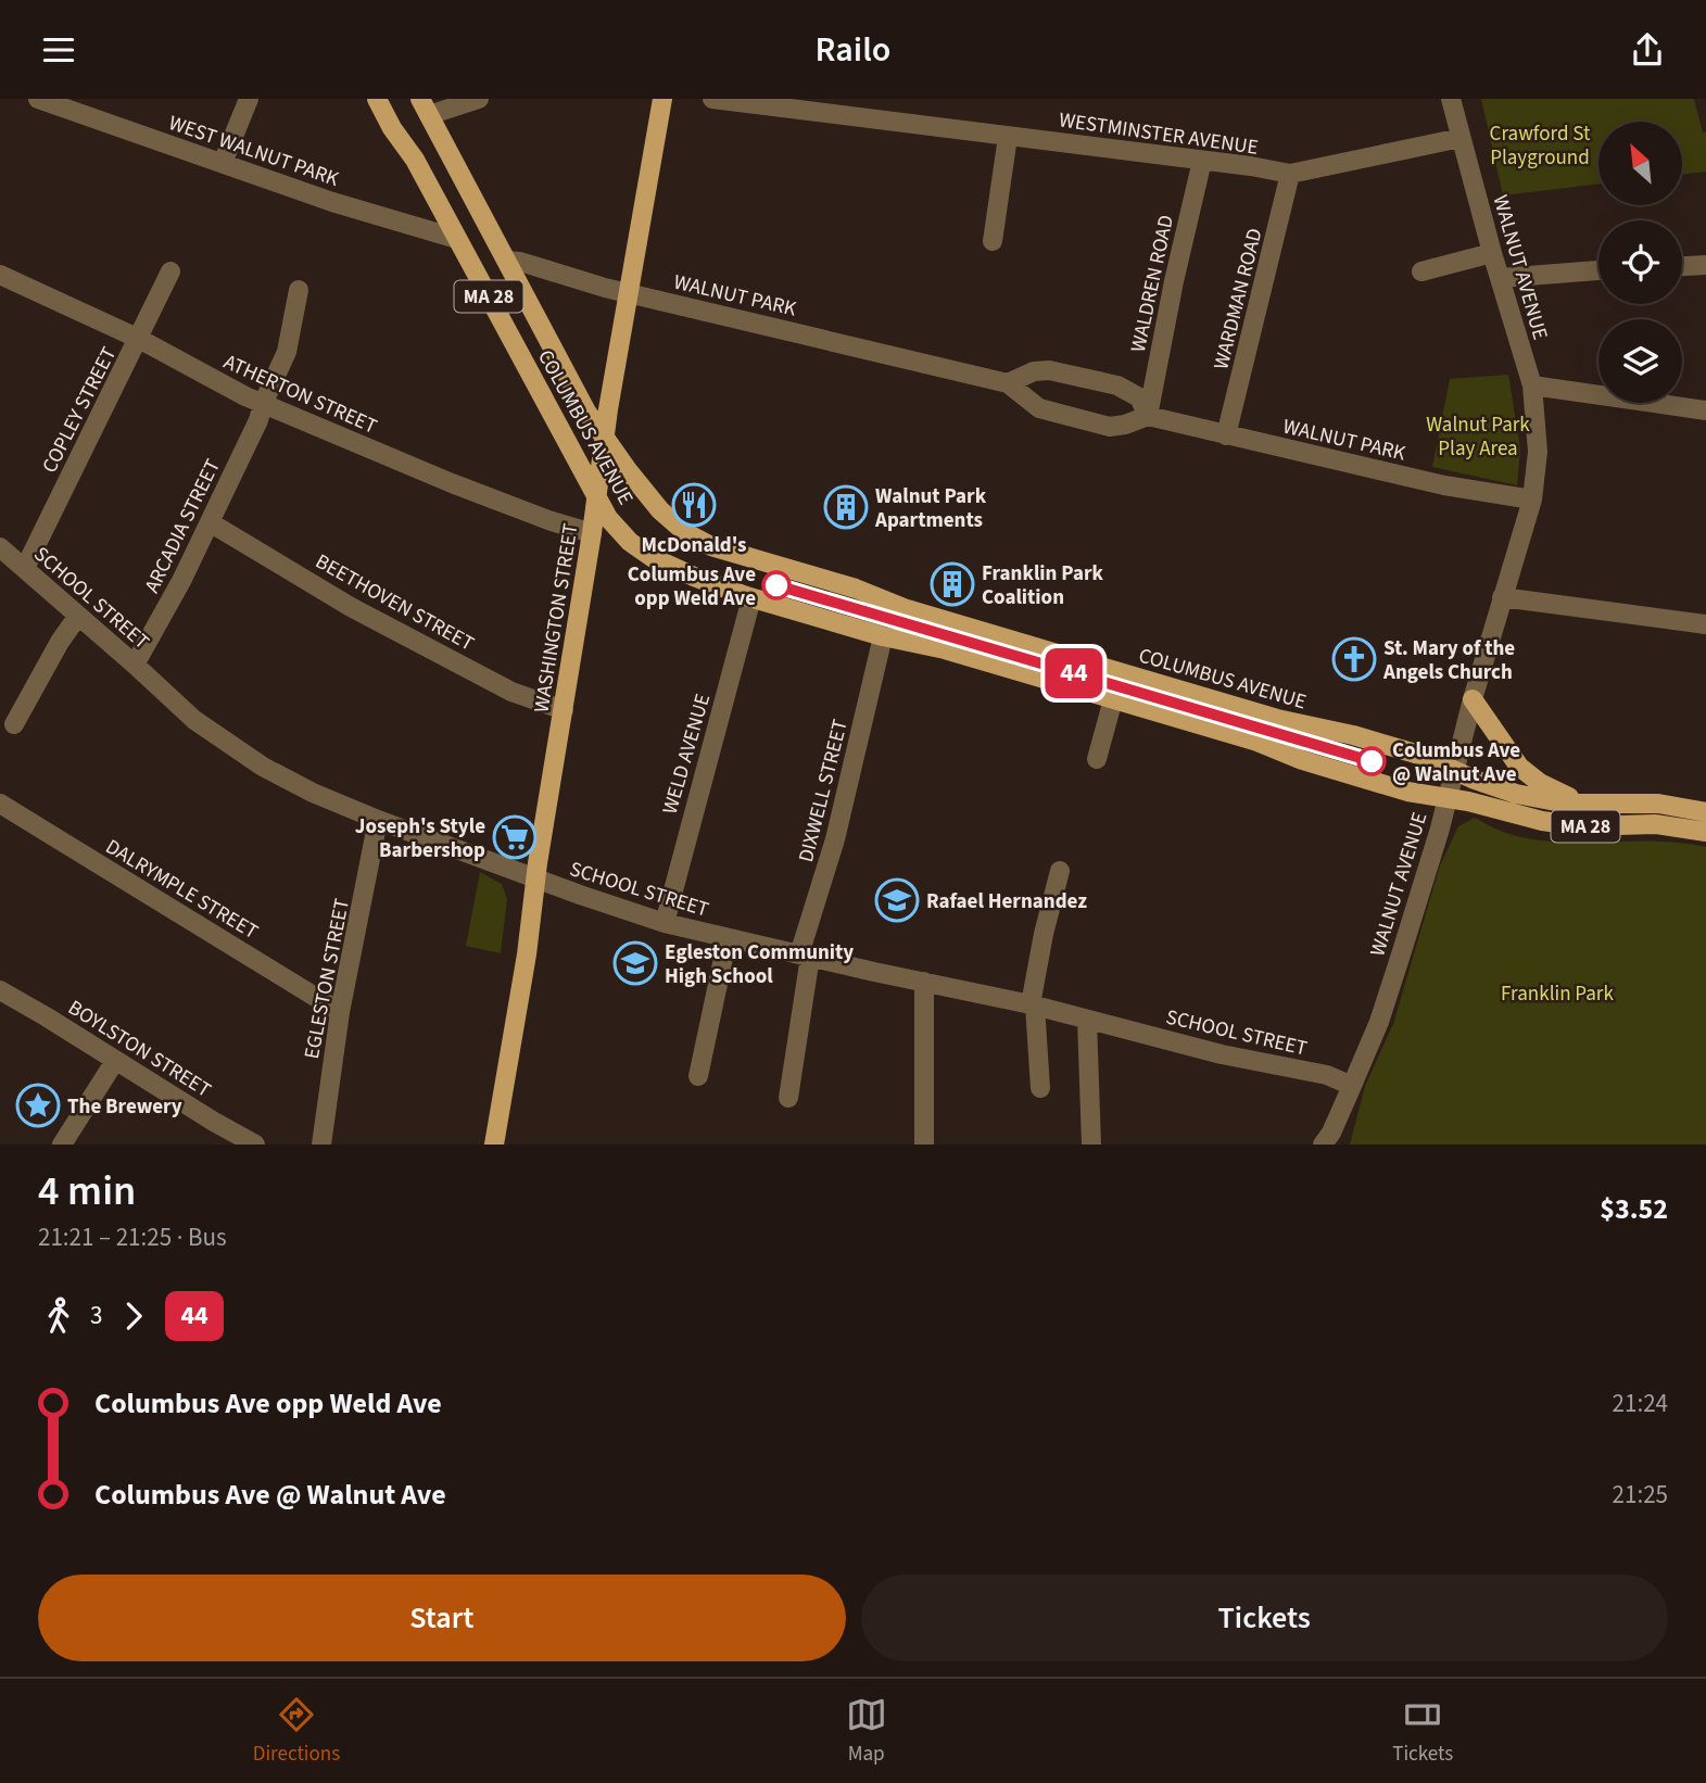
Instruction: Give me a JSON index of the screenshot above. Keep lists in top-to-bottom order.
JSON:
{
  "streets": {
    "main road": ["MA 28", "COLUMBUS AVENUE", "WASHINGTON STREET"],
    "street": [
      "WESTMINSTER AVENUE",
      "WEST WALNUT PARK",
      "WALNUT AVENUE",
      "WALDREN ROAD",
      "WALNUT PARK",
      "WARDMAN ROAD",
      "ATHERTON STREET",
      "COPLEY STREET",
      "ARCADIA STREET",
      "SCHOOL STREET",
      "BEETHOVEN STREET",
      "WELD AVENUE",
      "DIXWELL STREET",
      "DALRYMPLE STREET",
      "EGLESTON STREET",
      "BOYLSTON STREET"
    ]
  },
  "crossings": [
    ["WESTMINSTER AVENUE", "WALNUT AVENUE"],
    ["WESTMINSTER AVENUE", "WALDREN ROAD"],
    ["WESTMINSTER AVENUE", "WARDMAN ROAD"],
    ["WEST WALNUT PARK", "COLUMBUS AVENUE"],
    ["WALNUT AVENUE", "WALNUT PARK"],
    ["WALNUT AVENUE", "MA 28"],
    ["WALNUT AVENUE", "COLUMBUS AVENUE"],
    ["WALNUT AVENUE", "SCHOOL STREET"],
    ["WALDREN ROAD", "WALNUT PARK"],
    ["WALNUT PARK", "WARDMAN ROAD"],
    ["WALNUT PARK", "WASHINGTON STREET"],
    ["MA 28", "COLUMBUS AVENUE"],
    ["ATHERTON STREET", "COPLEY STREET"],
    ["ATHERTON STREET", "ARCADIA STREET"],
    ["ATHERTON STREET", "WASHINGTON STREET"],
    ["COPLEY STREET", "SCHOOL STREET"],
    ["COLUMBUS AVENUE", "WASHINGTON STREET"],
    ["COLUMBUS AVENUE", "WELD AVENUE"],
    ["COLUMBUS AVENUE", "DIXWELL STREET"],
    ["ARCADIA STREET", "SCHOOL STREET"],
    ["ARCADIA STREET", "BEETHOVEN STREET"],
    ["SCHOOL STREET", "WASHINGTON STREET"],
    ["SCHOOL STREET", "WELD AVENUE"],
    ["SCHOOL STREET", "DIXWELL STREET"],
    ["SCHOOL STREET", "EGLESTON STREET"],
    ["BEETHOVEN STREET", "WASHINGTON STREET"],
    ["DALRYMPLE STREET", "EGLESTON STREET"]
  ],
  "parks": ["Crawford St Playground", "Walnut Park Play Area", "Franklin Park"],
  "places": {
    "restaurant": ["McDonald's"],
    "building": ["Walnut Park Apartments", "Franklin Park Coalition"],
    "other": ["Columbus Ave opp Weld Ave", "Columbus Ave @ Walnut Ave"],
    "church": ["St. Mary of the Angels Church"],
    "supermarket": ["Joseph's Style Barbershop"],
    "school or university": ["Rafael Hernandez", "Egleston Community High School"],
    "place": ["The Brewery"]
  },
  "lines": ["bus line 44"],
  "north": "top left",
  "page": {
    "header": "Railo",
    "on_map": "44",
    "heading": ["4 min", "21:21 – 21:25 · Bus", "$3.52"],
    "legs": ["3", "44"],
    "list": [
      {
        "name": "Columbus Ave opp Weld Ave",
        "value": "21:24"
      },
      {
        "name": "Columbus Ave @ Walnut Ave",
        "value": "21:25"
      }
    ],
    "buttons": ["Start", "Tickets"],
    "tabs": ["Directions", "Map", "Tickets"]
  }
}
